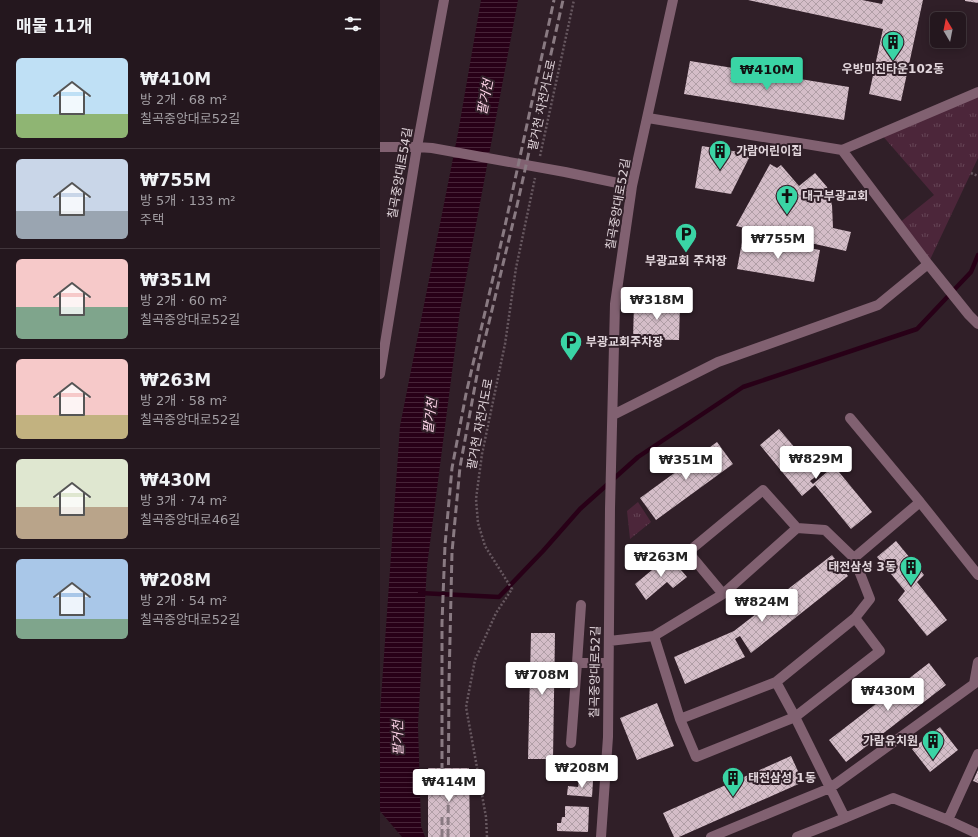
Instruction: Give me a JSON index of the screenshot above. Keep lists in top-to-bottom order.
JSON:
{
  "streets": {
    "street": ["칠곡중앙대로54길", "칠곡중앙대로52길"],
    "path": ["팔거천 자전거도로"]
  },
  "water": ["팔거천"],
  "places": {
    "building": [
      "우방미진타운102동",
      "가람어린이집",
      "태전삼성 3동",
      "가람유치원",
      "태전삼성 1동"
    ],
    "church": ["대구부광교회"],
    "parking": ["부광교회 주차장", "부광교회주차장"]
  },
  "north": "top",
  "page": {
    "heading": "매물 11개",
    "list": [
      {
        "name": "₩410M",
        "note": "방 2개 · 68 m² · 칠곡중앙대로52길"
      },
      {
        "name": "₩755M",
        "note": "방 5개 · 133 m² · 주택"
      },
      {
        "name": "₩351M",
        "note": "방 2개 · 60 m² · 칠곡중앙대로52길"
      },
      {
        "name": "₩263M",
        "note": "방 2개 · 58 m² · 칠곡중앙대로52길"
      },
      {
        "name": "₩430M",
        "note": "방 3개 · 74 m² · 칠곡중앙대로46길"
      },
      {
        "name": "₩208M",
        "note": "방 2개 · 54 m² · 칠곡중앙대로52길"
      }
    ],
    "price": [
      "₩410M",
      "₩755M",
      "₩318M",
      "₩829M",
      "₩351M",
      "₩263M",
      "₩824M",
      "₩708M",
      "₩430M",
      "₩208M",
      "₩414M"
    ]
  }
}
